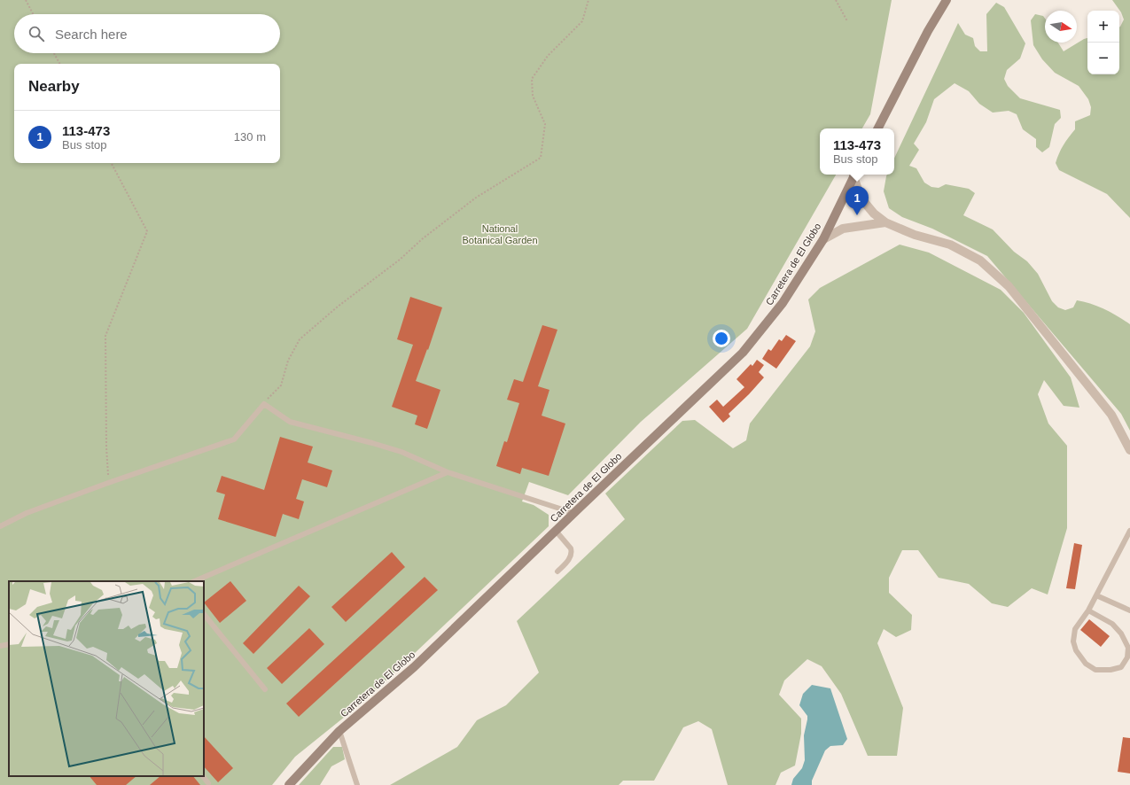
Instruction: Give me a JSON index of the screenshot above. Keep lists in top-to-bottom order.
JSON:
{
  "streets": {
    "main road": ["Carretera de El Globo"]
  },
  "parks": ["National Botanical Garden"],
  "north": "right",
  "page": {
    "map_buttons": ["+", "−"],
    "search": "Search here",
    "heading": "Nearby",
    "list": [
      {
        "mark": "1",
        "name": "113-473",
        "note": "Bus stop",
        "value": "130 m"
      }
    ],
    "popup": ["113-473", "Bus stop"],
    "pins": "1"
  }
}
